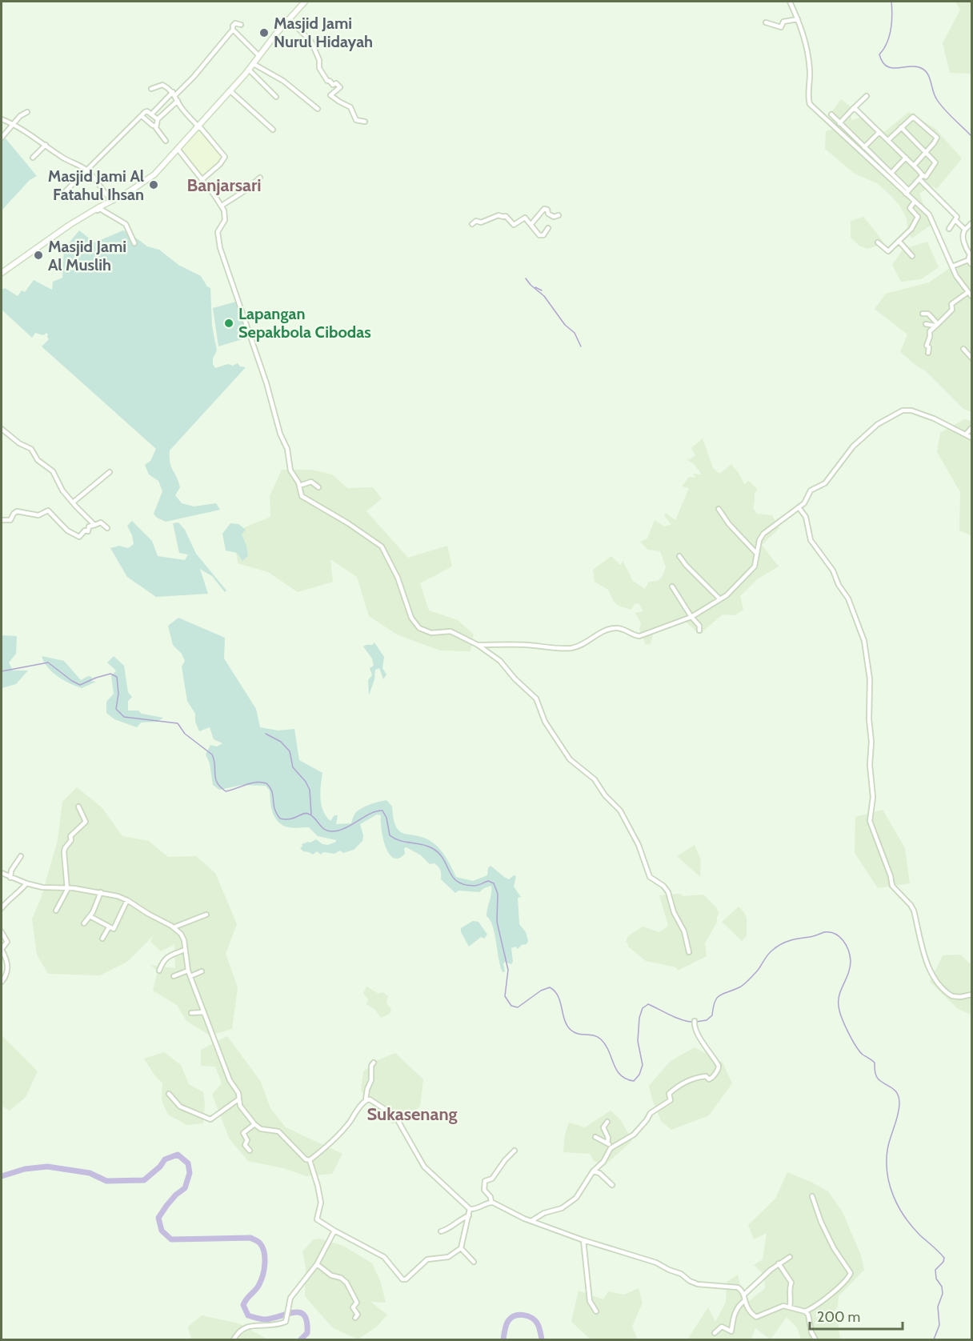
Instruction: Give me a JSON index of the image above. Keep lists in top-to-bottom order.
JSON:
{
  "districts": ["Banjarsari", "Sukasenang"],
  "places": [
    "Masjid Jami Nurul Hidayah",
    "Masjid Jami Al Fatahul Ihsan",
    "Masjid Jami Al Muslih",
    "Lapangan Sepakbola Cibodas"
  ],
  "scale_bar": "200 m"
}
